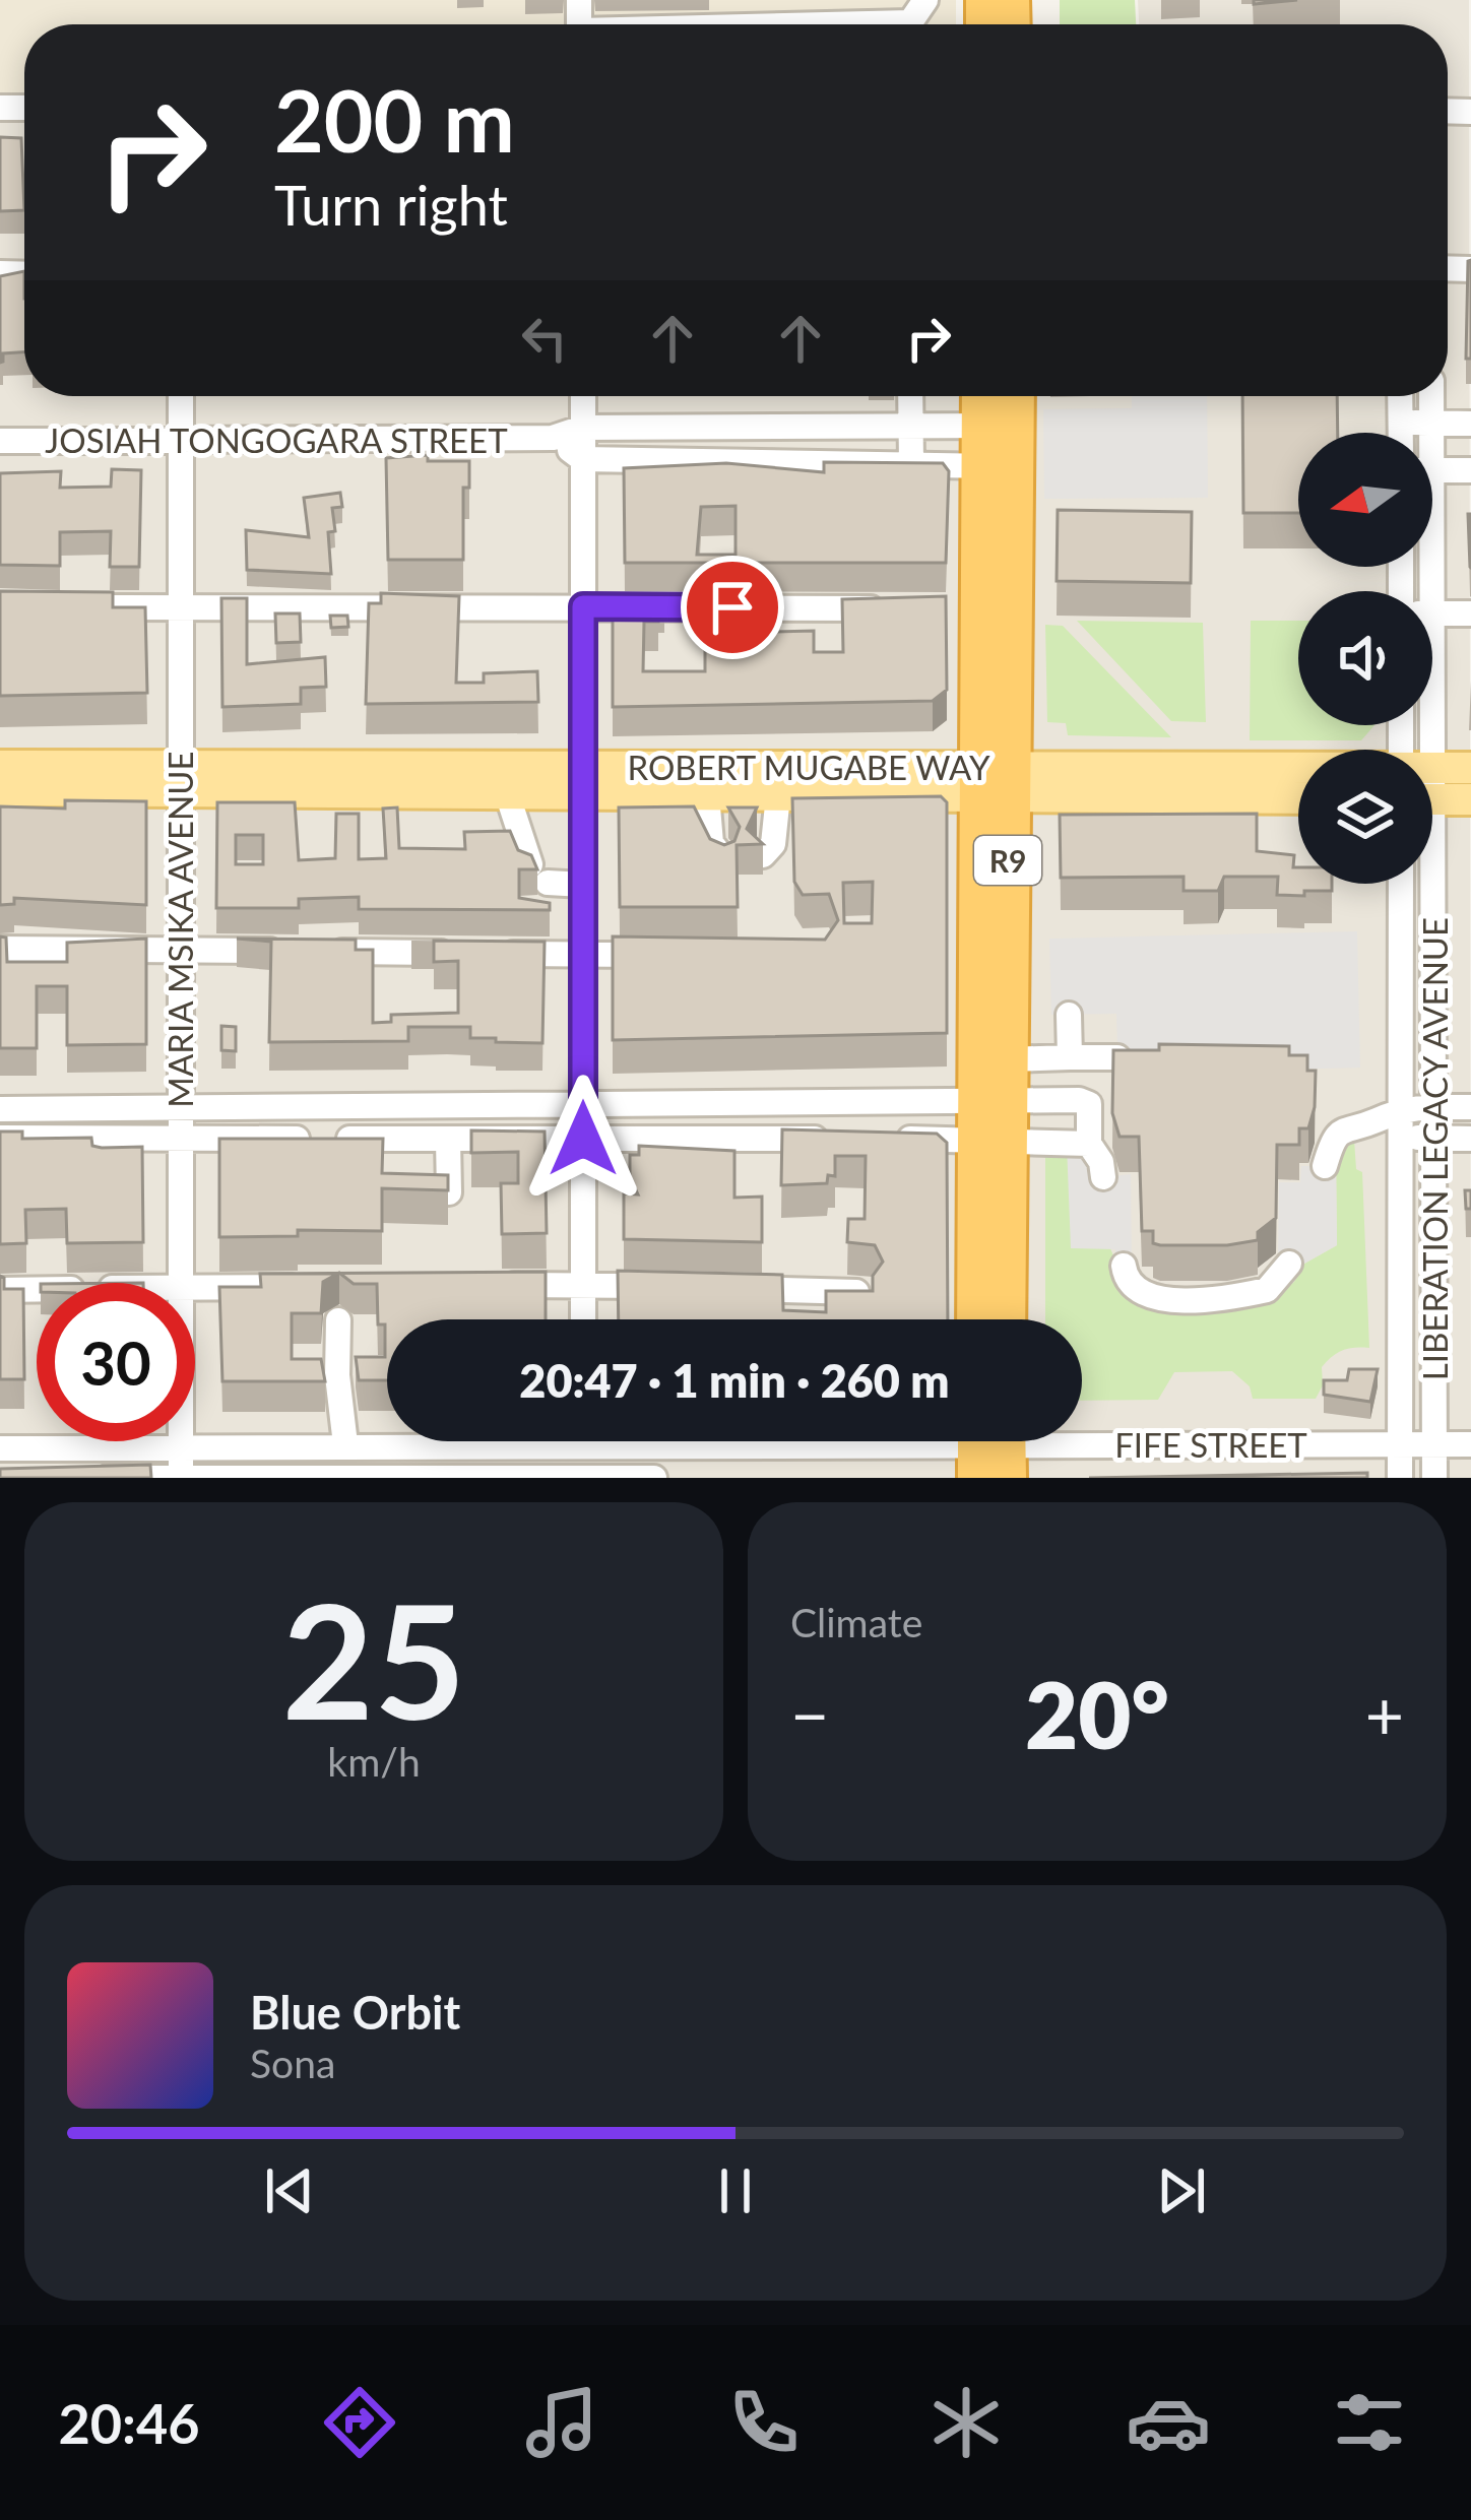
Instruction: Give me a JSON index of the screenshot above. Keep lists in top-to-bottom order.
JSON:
{
  "streets": {
    "highway": ["R9"],
    "main road": ["ROBERT MUGABE WAY"],
    "street": [
      "JOSIAH TONGOGARA STREET",
      "MARIA MSIKA AVENUE",
      "LIBERATION LEGACY AVENUE",
      "FIFE STREET"
    ]
  },
  "crossings": [
    ["JOSIAH TONGOGARA STREET", "R9"],
    ["JOSIAH TONGOGARA STREET", "MARIA MSIKA AVENUE"],
    ["ROBERT MUGABE WAY", "R9"],
    ["ROBERT MUGABE WAY", "MARIA MSIKA AVENUE"],
    ["MARIA MSIKA AVENUE", "FIFE STREET"],
    ["LIBERATION LEGACY AVENUE", "FIFE STREET"]
  ],
  "north": "left",
  "page": {
    "turn": ["200 m", "Turn right"],
    "limit": "30",
    "trip": "20:47 · 1 min · 260 m",
    "tile": [
      ["25", "km/h"],
      "Climate"
    ],
    "heat": ["−", "20°", "+"],
    "song": ["Blue Orbit", "Sona"],
    "tabs": "20:46"
  }
}
